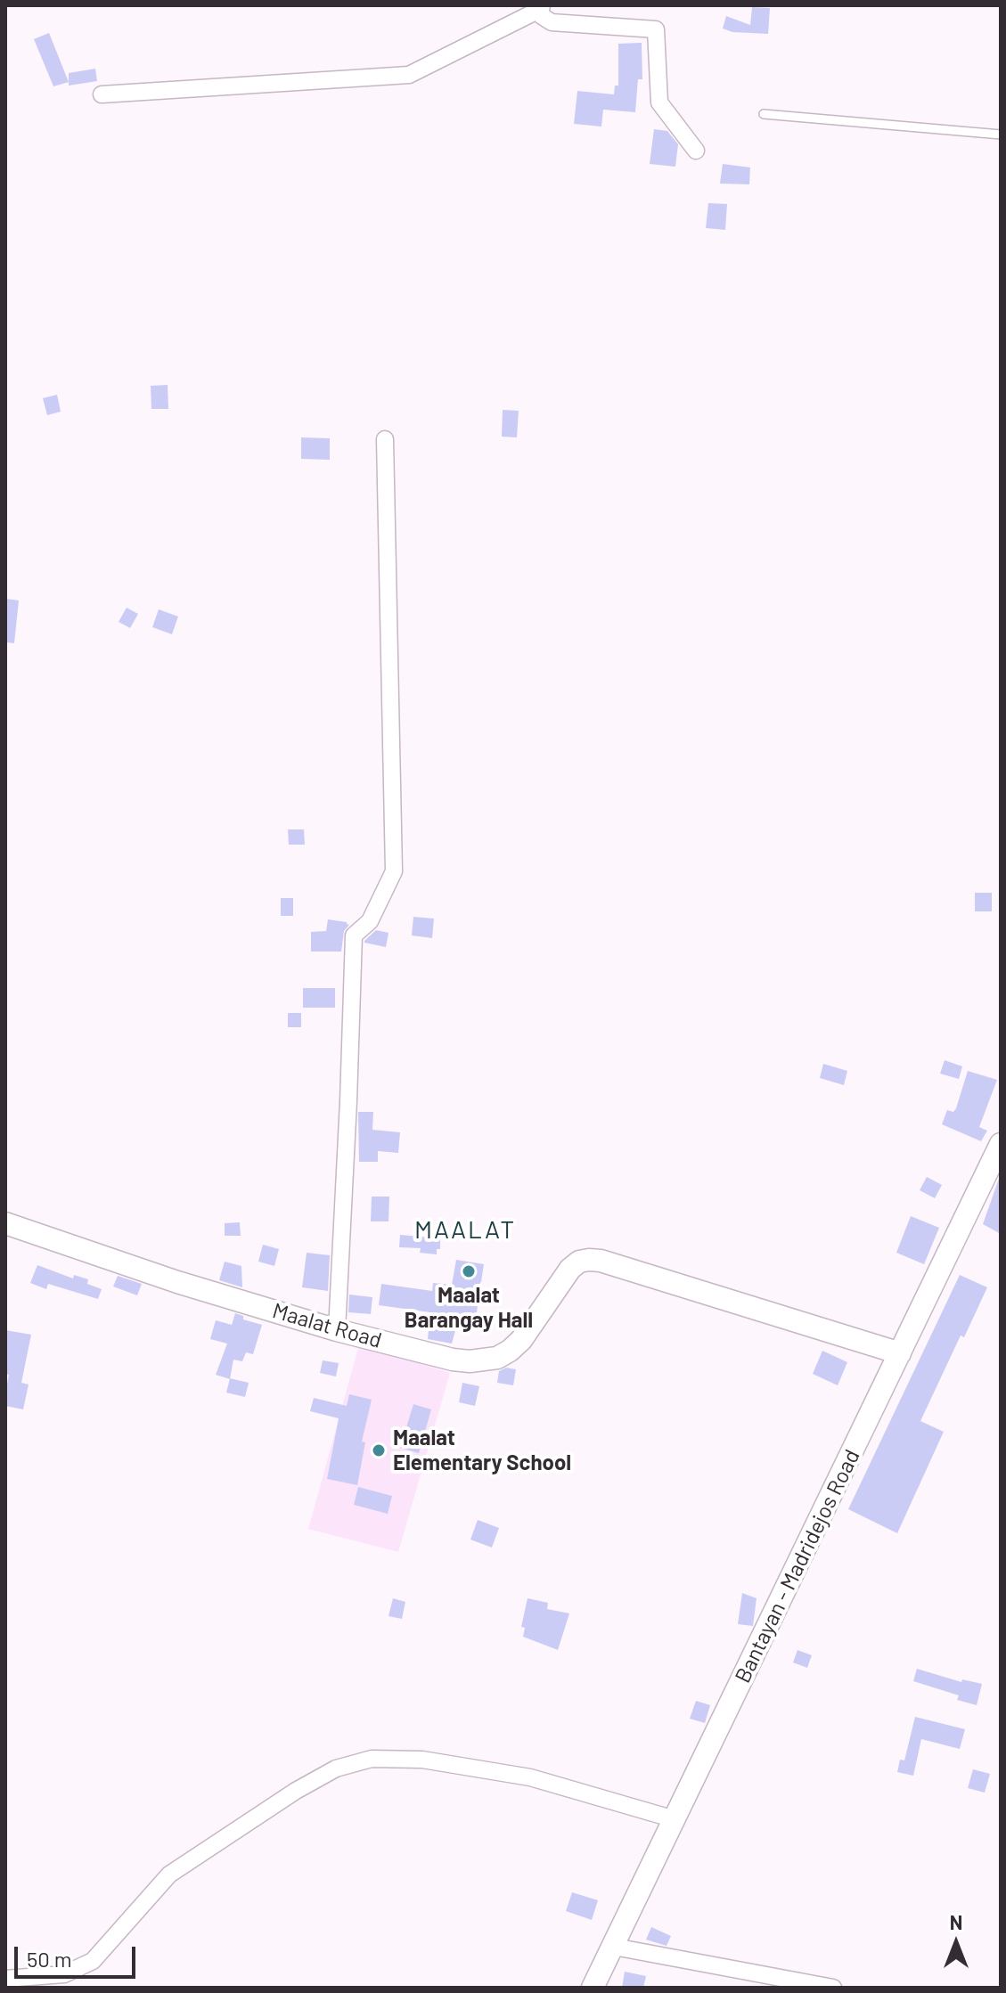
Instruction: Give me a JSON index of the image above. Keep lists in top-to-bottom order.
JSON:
{
  "streets": {
    "street": ["Maalat Road", "Bantayan - Madridejos Road"]
  },
  "crossings": [
    ["Maalat Road", "Bantayan - Madridejos Road"]
  ],
  "districts": ["MAALAT"],
  "places": ["Maalat Barangay Hall", "Maalat Elementary School"],
  "scale_bar": "50 m",
  "north": "top"
}
